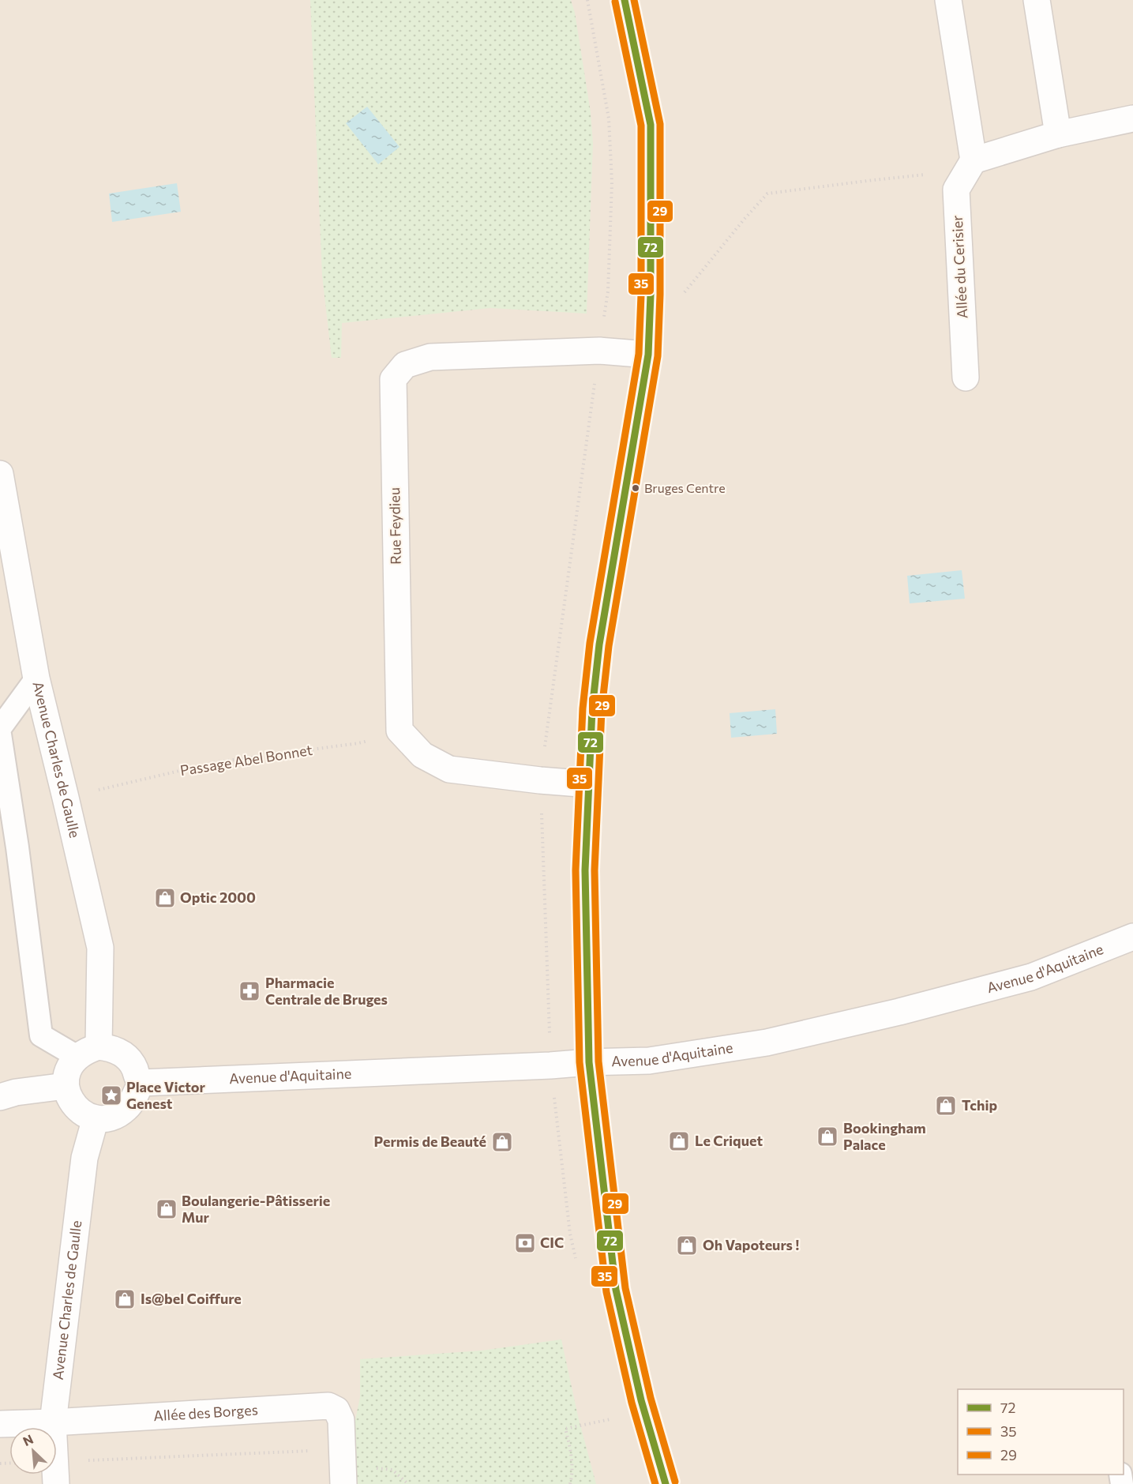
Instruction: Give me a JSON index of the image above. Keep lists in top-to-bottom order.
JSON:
{
  "streets": {
    "street": [
      "Allée du Cerisier",
      "Rue Feydieu",
      "Avenue Charles de Gaulle",
      "Avenue d'Aquitaine",
      "Allée des Borges"
    ],
    "path": ["Passage Abel Bonnet"]
  },
  "crossings": [
    ["Rue Feydieu", "Passage Abel Bonnet"],
    ["Avenue Charles de Gaulle", "Passage Abel Bonnet"],
    ["Avenue Charles de Gaulle", "Avenue d'Aquitaine"],
    ["Avenue Charles de Gaulle", "Allée des Borges"]
  ],
  "places": {
    "other": ["Bruges Centre"],
    "shop": [
      "Optic 2000",
      "Tchip",
      "Bookingham Palace",
      "Le Criquet",
      "Permis de Beauté",
      "Boulangerie-Pâtisserie Mur",
      "Oh Vapoteurs !",
      "Is@bel Coiffure"
    ],
    "pharmacy": ["Pharmacie Centrale de Bruges"],
    "place": ["Place Victor Genest"],
    "bank": ["CIC"]
  },
  "lines": ["transit line 72", "transit line 29", "transit line 35"],
  "legend": ["72", "35", "29"],
  "north": "top left"
}
